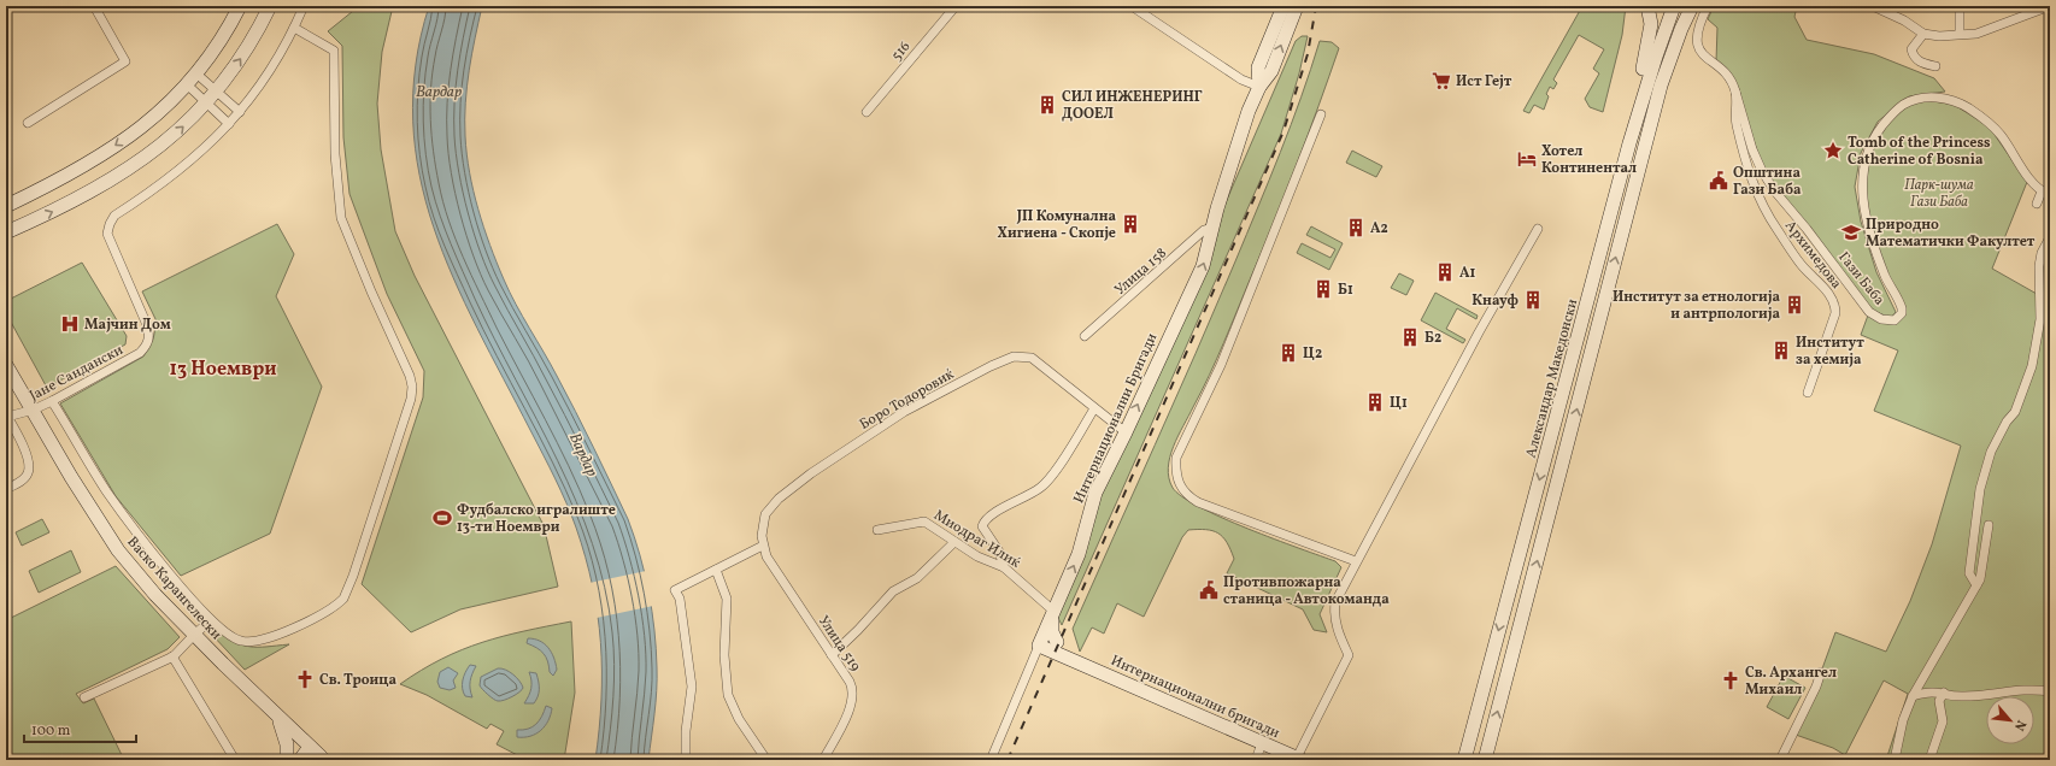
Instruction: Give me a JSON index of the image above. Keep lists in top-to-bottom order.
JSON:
{
  "streets": {
    "street": [
      "516",
      "Архимедова",
      "Улица 158",
      "Гази Баба",
      "Јане Сандански",
      "Александар Македонски",
      "Боро Тодоровиќ",
      "Интернационални Бригади",
      "Миодраг Илиќ",
      "Васко Карангелески",
      "Улица 519",
      "Интернационални бригади"
    ]
  },
  "crossings": [
    ["Архимедова", "Гази Баба"],
    ["Улица 158", "Интернационални Бригади"],
    ["Јане Сандански", "Васко Карангелески"],
    ["Боро Тодоровиќ", "Интернационални Бригади"],
    ["Боро Тодоровиќ", "Улица 519"],
    ["Интернационални Бригади", "Миодраг Илиќ"],
    ["Интернационални Бригади", "Интернационални бригади"]
  ],
  "one_way": ["Интернационални Бригади"],
  "districts": ["13 Ноември"],
  "water": ["Вардар"],
  "parks": ["Парк-шума Гази Баба"],
  "places": {
    "supermarket": ["Ист Гејт"],
    "building": [
      "СИЛ ИНЖЕНЕРИНГ ДООЕЛ",
      "ЈП Комунална Хигиена - Скопје",
      "А2",
      "А1",
      "Б1",
      "Кнауф",
      "Институт за етнологија и антрпологија",
      "Б2",
      "Институт за хемија",
      "Ц2",
      "Ц1"
    ],
    "place": ["Tomb of the Princess Catherine of Bosnia"],
    "hotel": ["Хотел Континентал"],
    "public building": ["Општина Гази Баба", "Противпожарна станица - Автокоманда"],
    "school or university": ["Природно Математички Факултет"],
    "hospital": ["Мајчин Дом"],
    "sports": ["Фудбалско игралиште 13-ти Ноември"],
    "church": ["Св. Троица", "Св. Архангел Михаил"]
  },
  "scale_bar": "100 m",
  "north": "bottom right"
}
